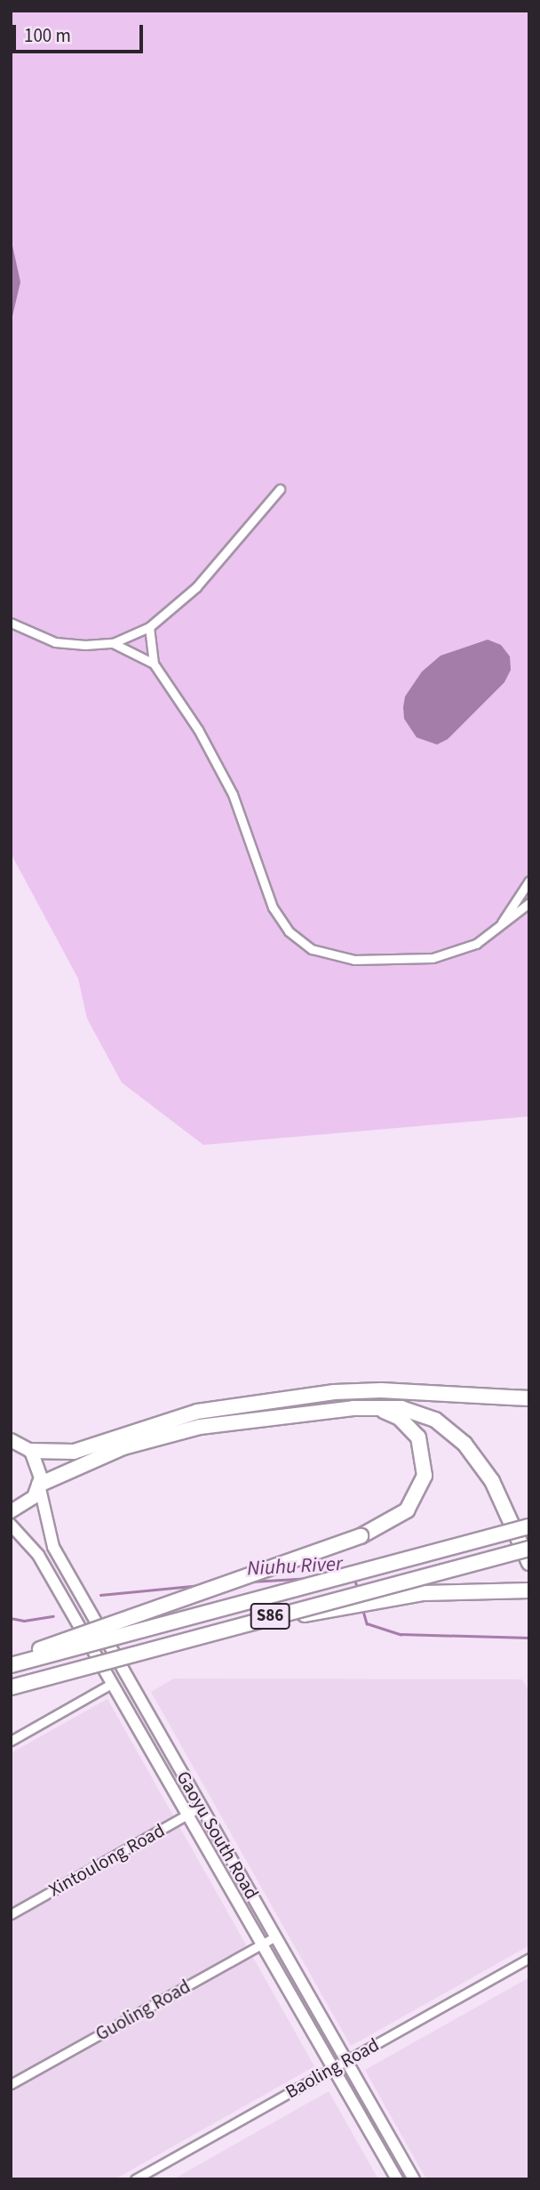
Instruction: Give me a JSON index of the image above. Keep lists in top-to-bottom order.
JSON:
{
  "streets": {
    "highway": ["S86"],
    "street": [
      "Gaoyu South Road",
      "Xintoulong Road",
      "Guoling Road",
      "Baoling Road"
    ]
  },
  "crossings": [
    ["Gaoyu South Road", "Xintoulong Road"],
    ["Gaoyu South Road", "Guoling Road"],
    ["Gaoyu South Road", "Baoling Road"]
  ],
  "water": ["Niuhu River"],
  "scale_bar": "100 m"
}
